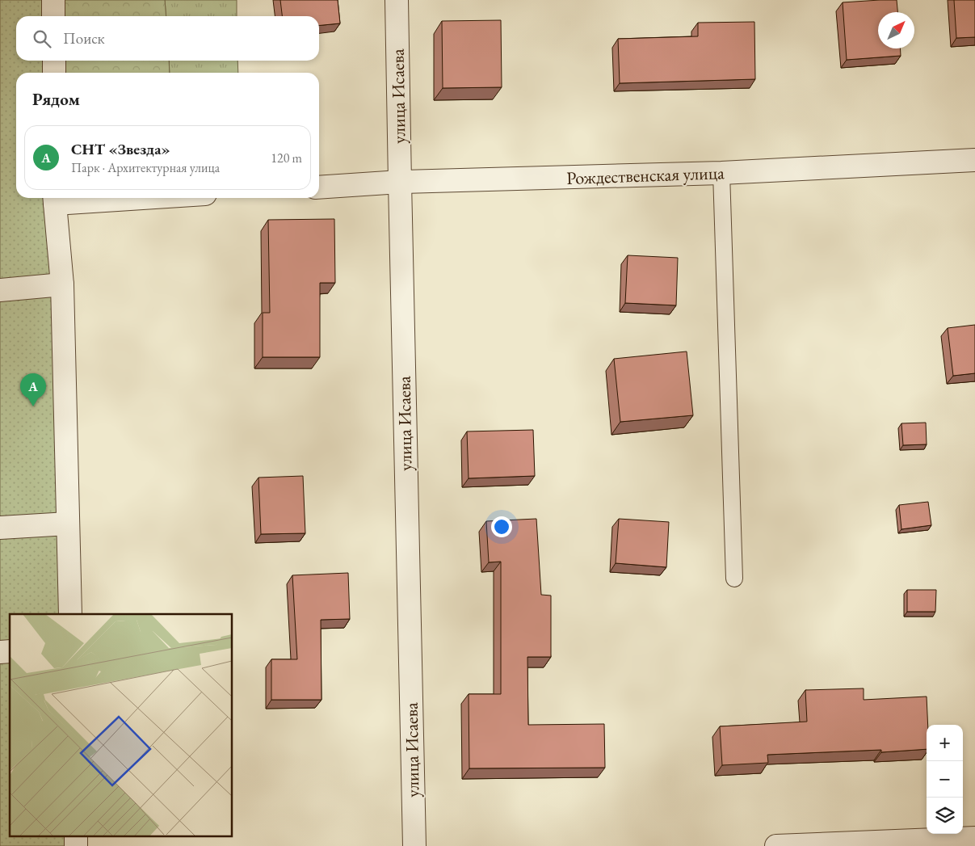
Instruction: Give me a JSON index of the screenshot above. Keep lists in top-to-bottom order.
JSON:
{
  "streets": {
    "street": ["улица Исаева", "Рождественская улица"]
  },
  "crossings": [
    ["улица Исаева", "Рождественская улица"]
  ],
  "north": "top right",
  "page": {
    "search": "Поиск",
    "heading": "Рядом",
    "list": [
      {
        "mark": "A",
        "name": "СНТ «Звезда»",
        "note": "Парк · Архитектурная улица",
        "value": "120 m"
      }
    ],
    "pins": "A",
    "map_buttons": ["+", "−"]
  }
}
